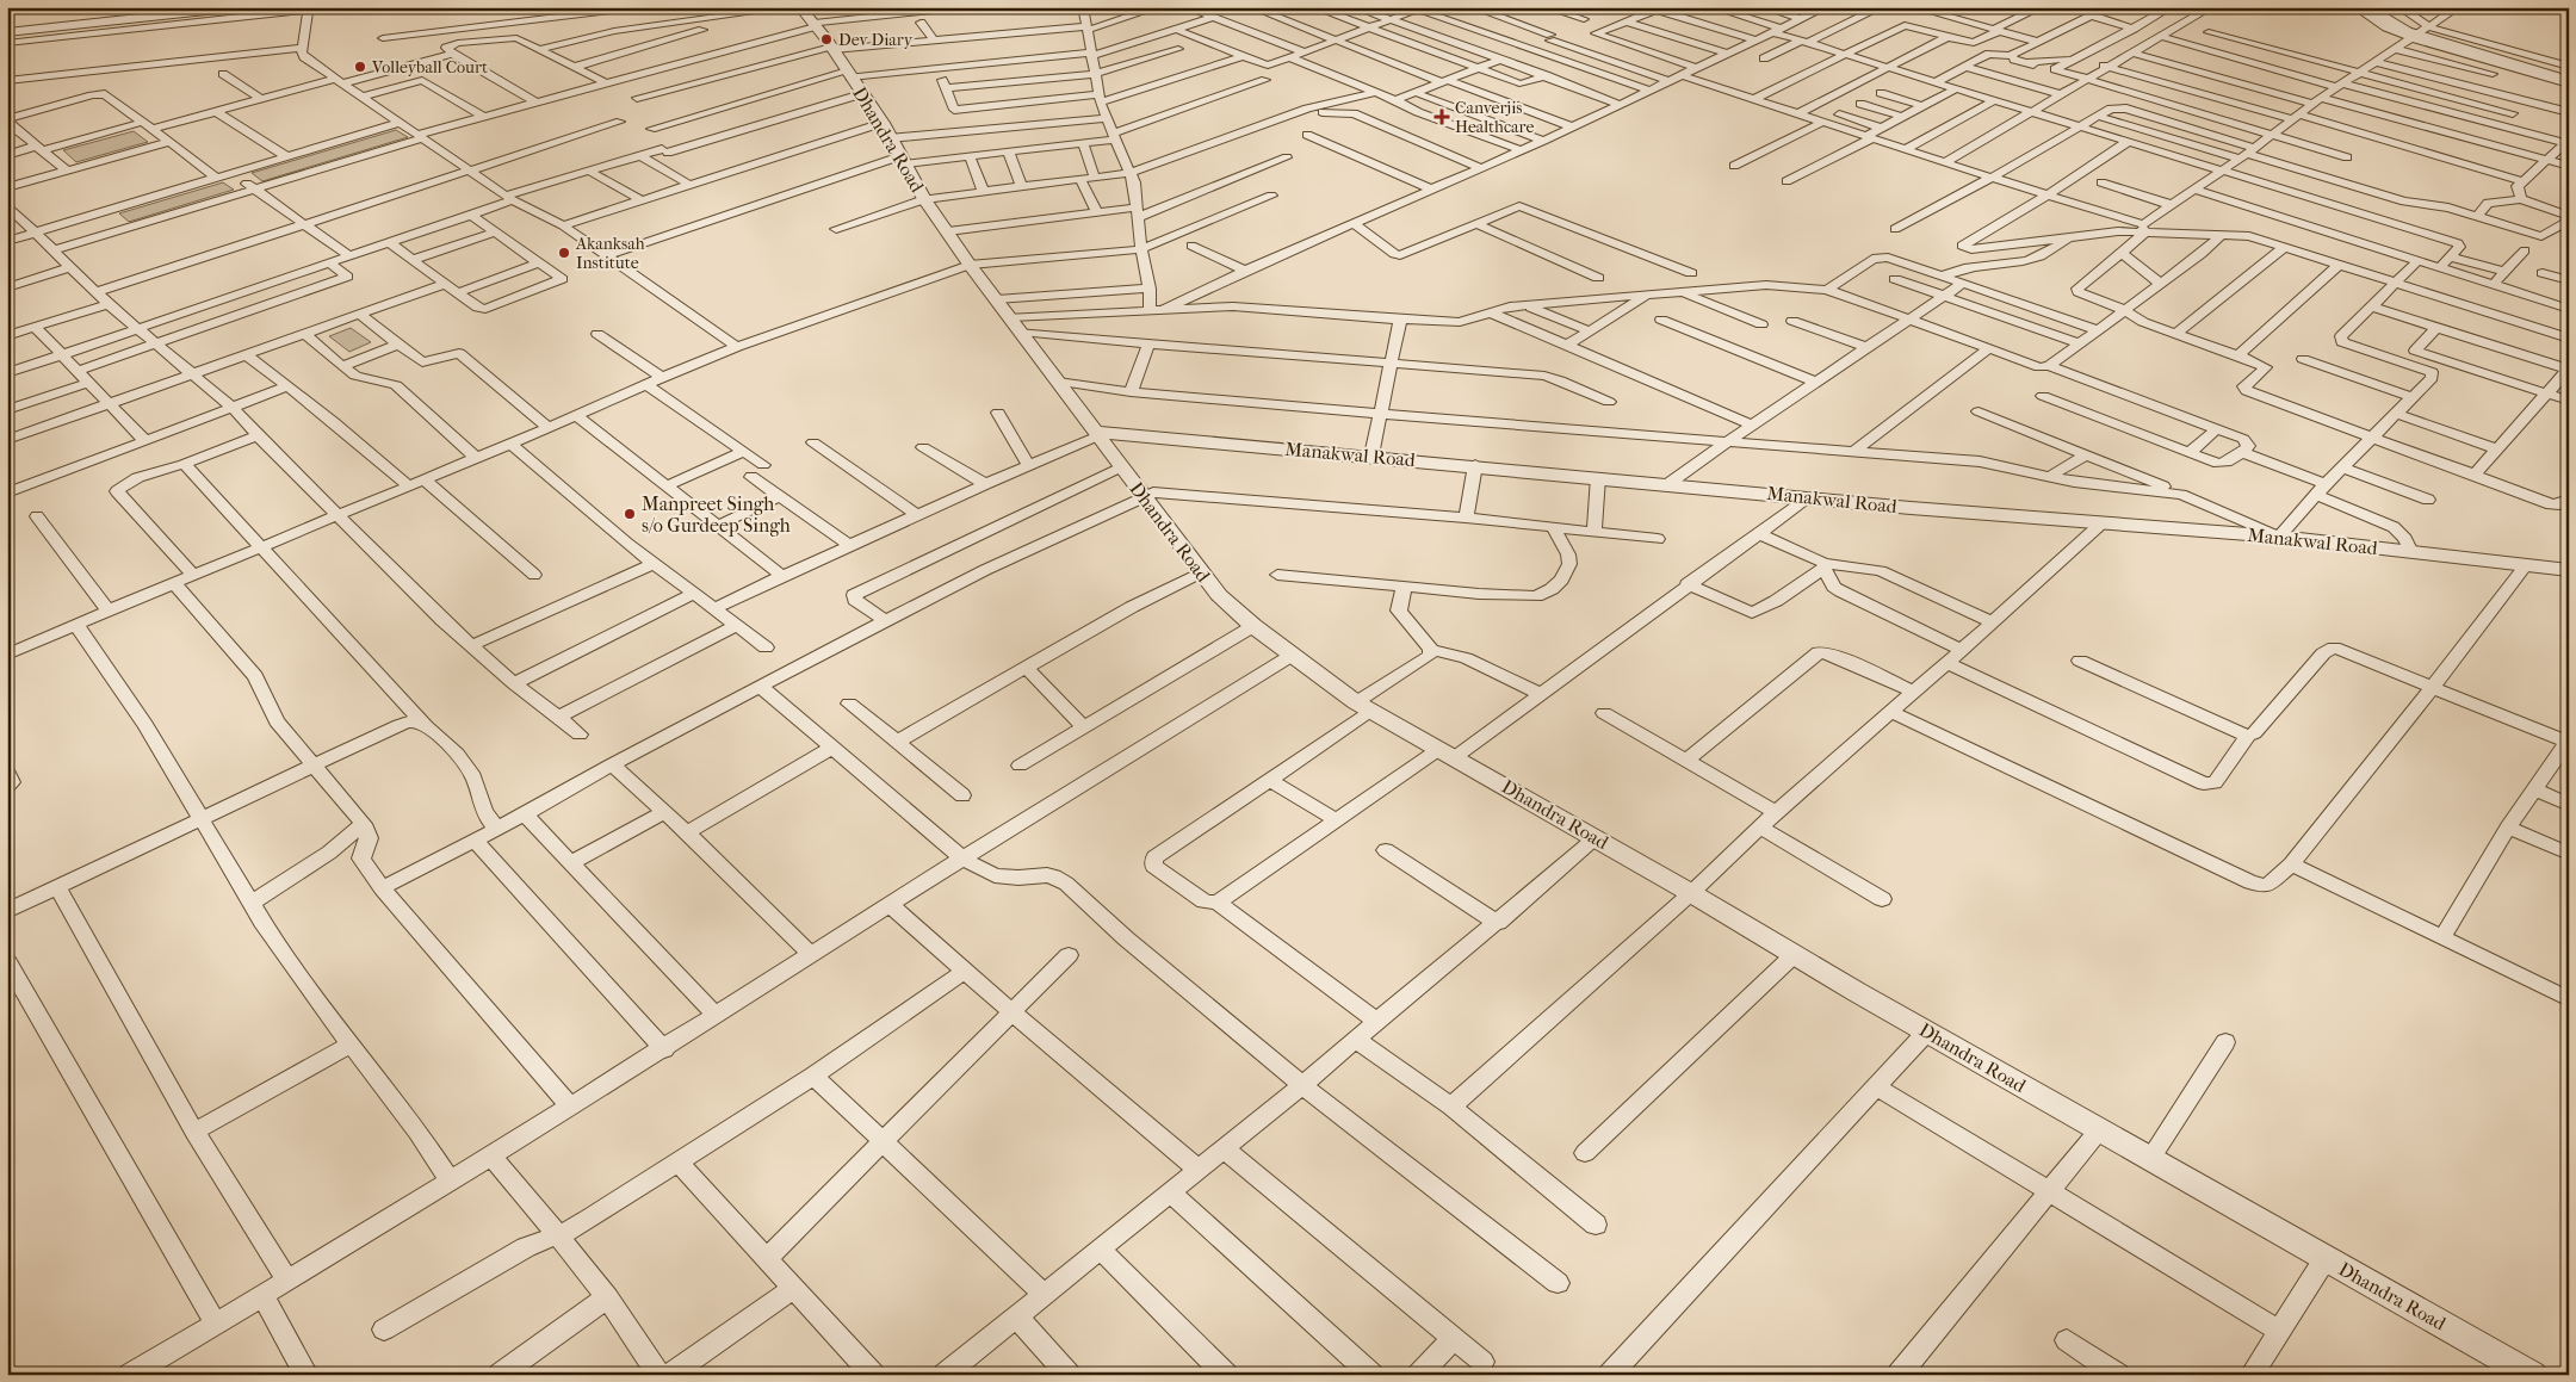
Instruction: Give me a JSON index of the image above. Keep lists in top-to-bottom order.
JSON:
{
  "streets": {
    "street": ["Dhandra Road", "Manakwal Road"]
  },
  "crossings": [
    ["Dhandra Road", "Manakwal Road"]
  ],
  "places": {
    "other": [
      "Dev Diary",
      "Volleyball Court",
      "Akanksah Institute",
      "Manpreet Singh s/o Gurdeep Singh"
    ],
    "health": ["Canverjis Healthcare"]
  }
}
